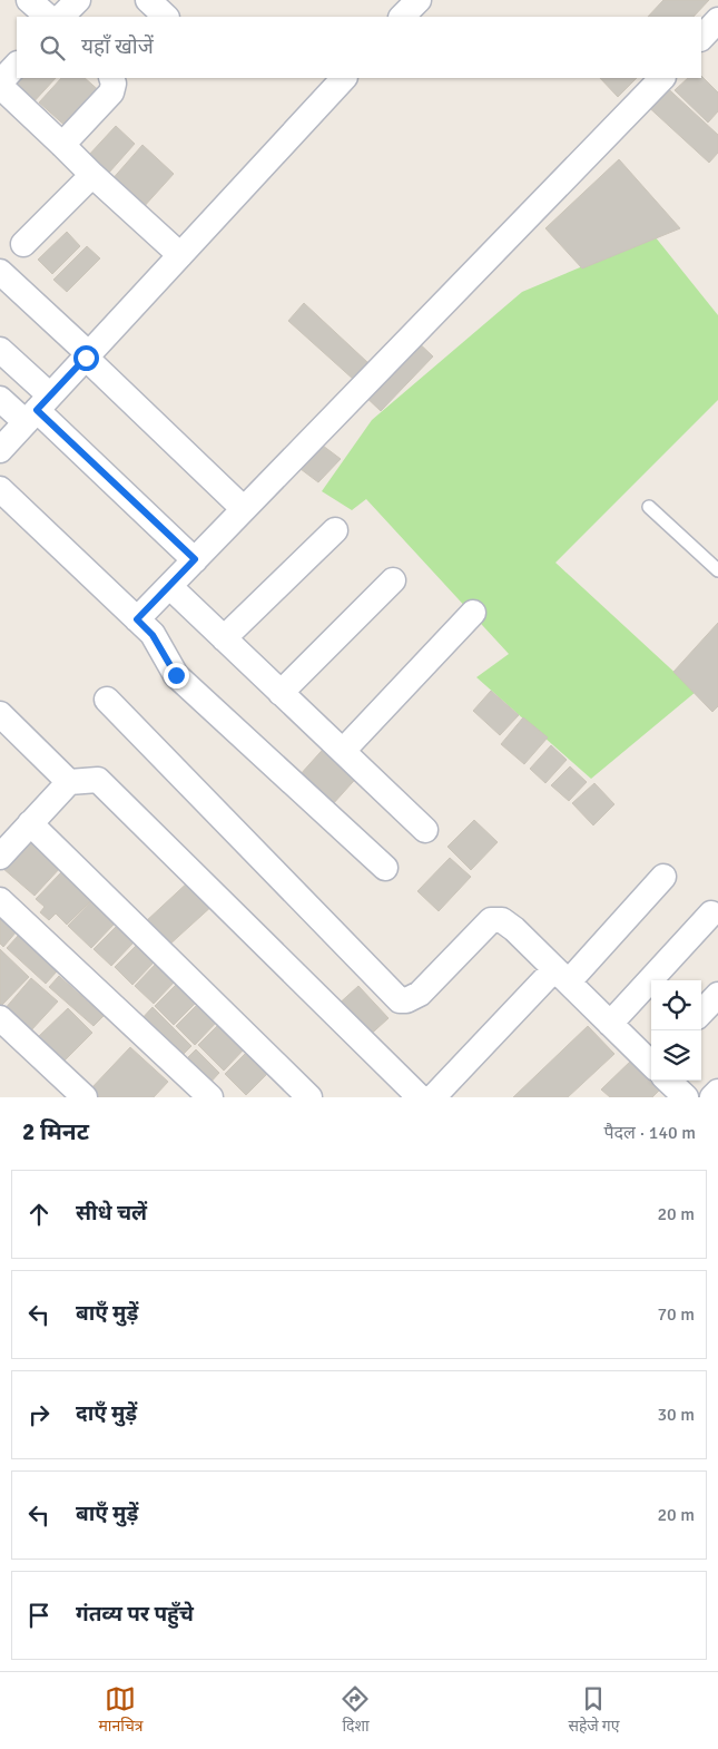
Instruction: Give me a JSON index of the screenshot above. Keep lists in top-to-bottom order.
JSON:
{
  "page": {
    "search": "यहाँ खोजें",
    "heading": ["2 मिनट", "पैदल · 140 m"],
    "list": [
      ["सीधे चलें", "20 m"],
      ["बाएँ मुड़ें", "70 m"],
      ["दाएँ मुड़ें", "30 m"],
      ["बाएँ मुड़ें", "20 m"],
      "गंतव्य पर पहुँचे"
    ],
    "nav": ["मानचित्र", "दिशा", "सहेजे गए"]
  }
}
